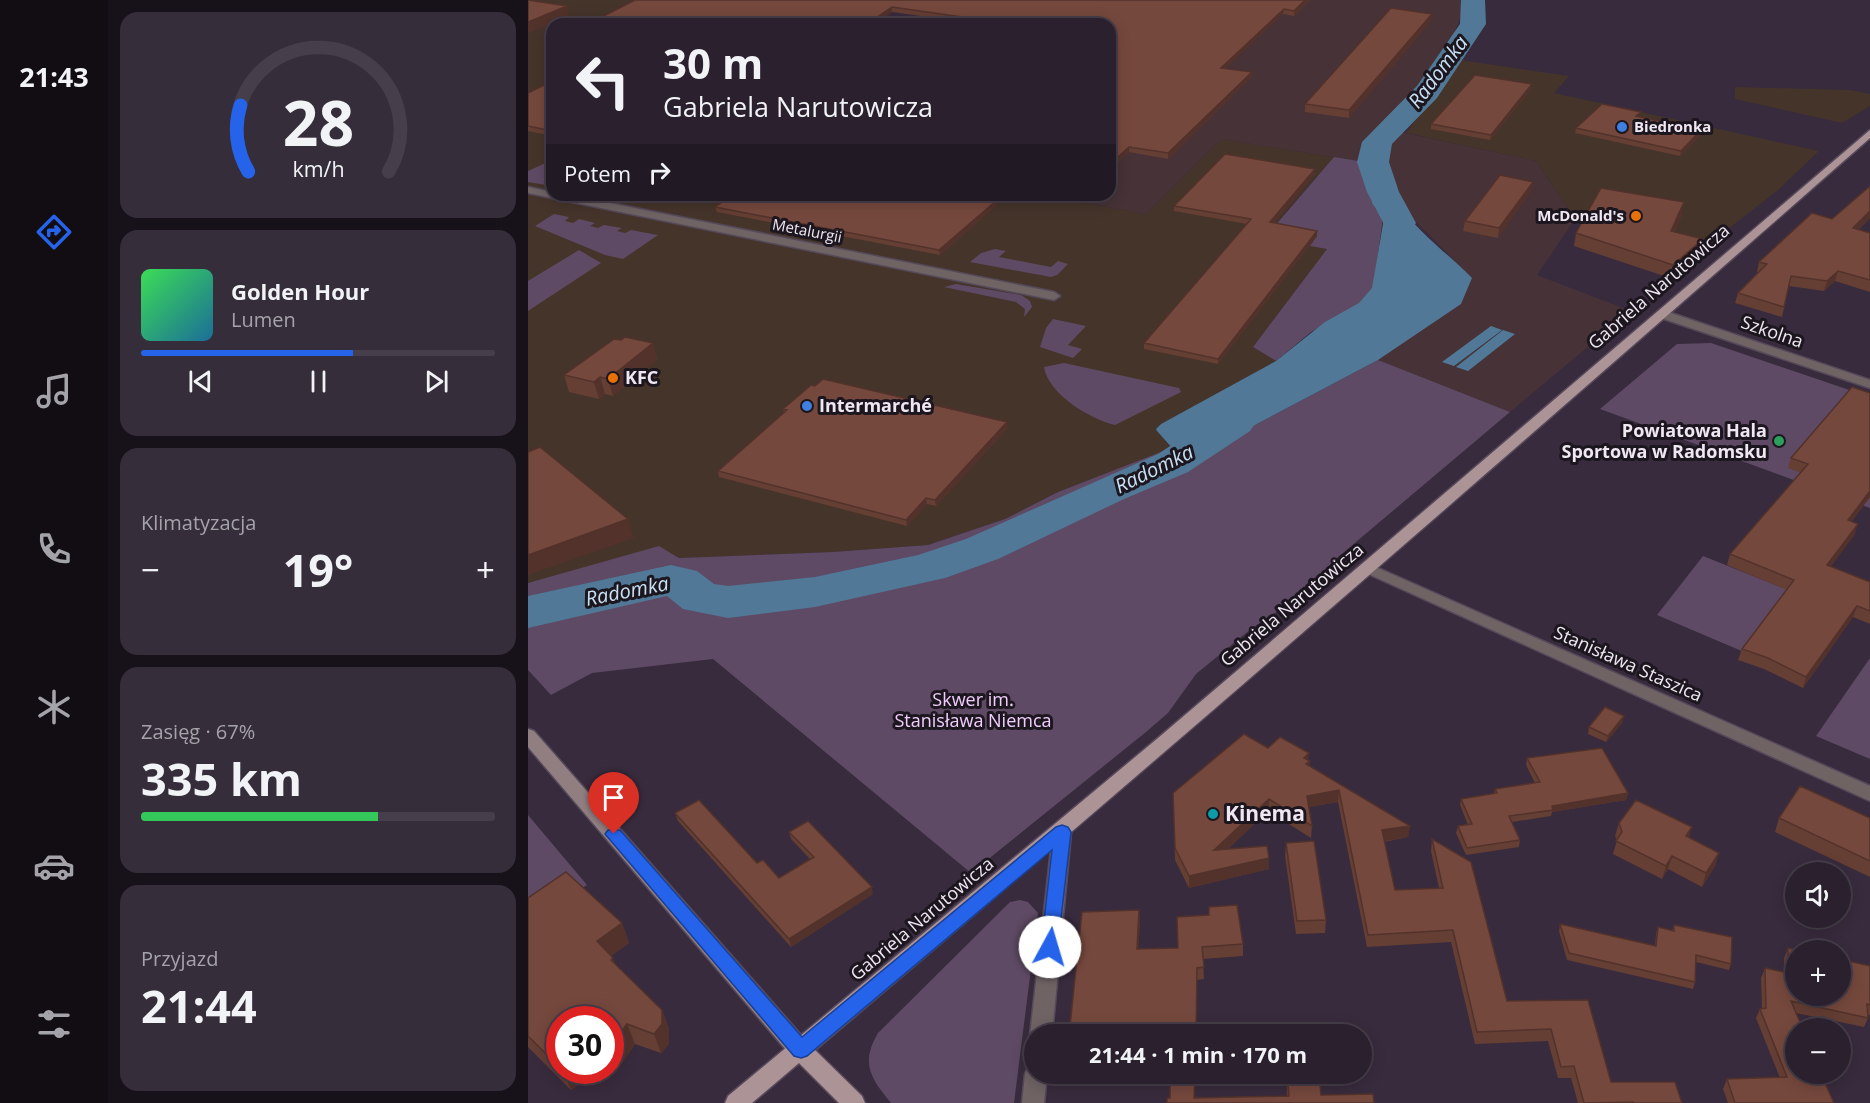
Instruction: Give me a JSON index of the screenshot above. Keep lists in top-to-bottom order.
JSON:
{
  "streets": {
    "main road": ["Gabriela Narutowicza"],
    "street": ["Metalurgii", "Szkolna", "Stanisława Staszica"]
  },
  "crossings": [
    ["Gabriela Narutowicza", "Szkolna"],
    ["Gabriela Narutowicza", "Stanisława Staszica"]
  ],
  "water": ["Radomka"],
  "parks": ["Skwer im. Stanisława Niemca"],
  "places": [
    "Biedronka",
    "McDonald's",
    "KFC",
    "Intermarché",
    "Powiatowa Hala Sportowa w Radomsku",
    "Kinema"
  ],
  "page": {
    "tabs": "21:43",
    "turn": ["30 m", "Gabriela Narutowicza"],
    "then": "Potem",
    "song": ["Golden Hour", "Lumen"],
    "tile": [
      "Klimatyzacja",
      ["Zasięg · 67%", "335 km"],
      ["Przyjazd", "21:44"]
    ],
    "heat": ["−", "19°", "+"],
    "map_buttons": ["+", "−"],
    "limit": "30",
    "trip": "21:44 · 1 min · 170 m",
    "gauge": ["28", "km/h"]
  }
}
